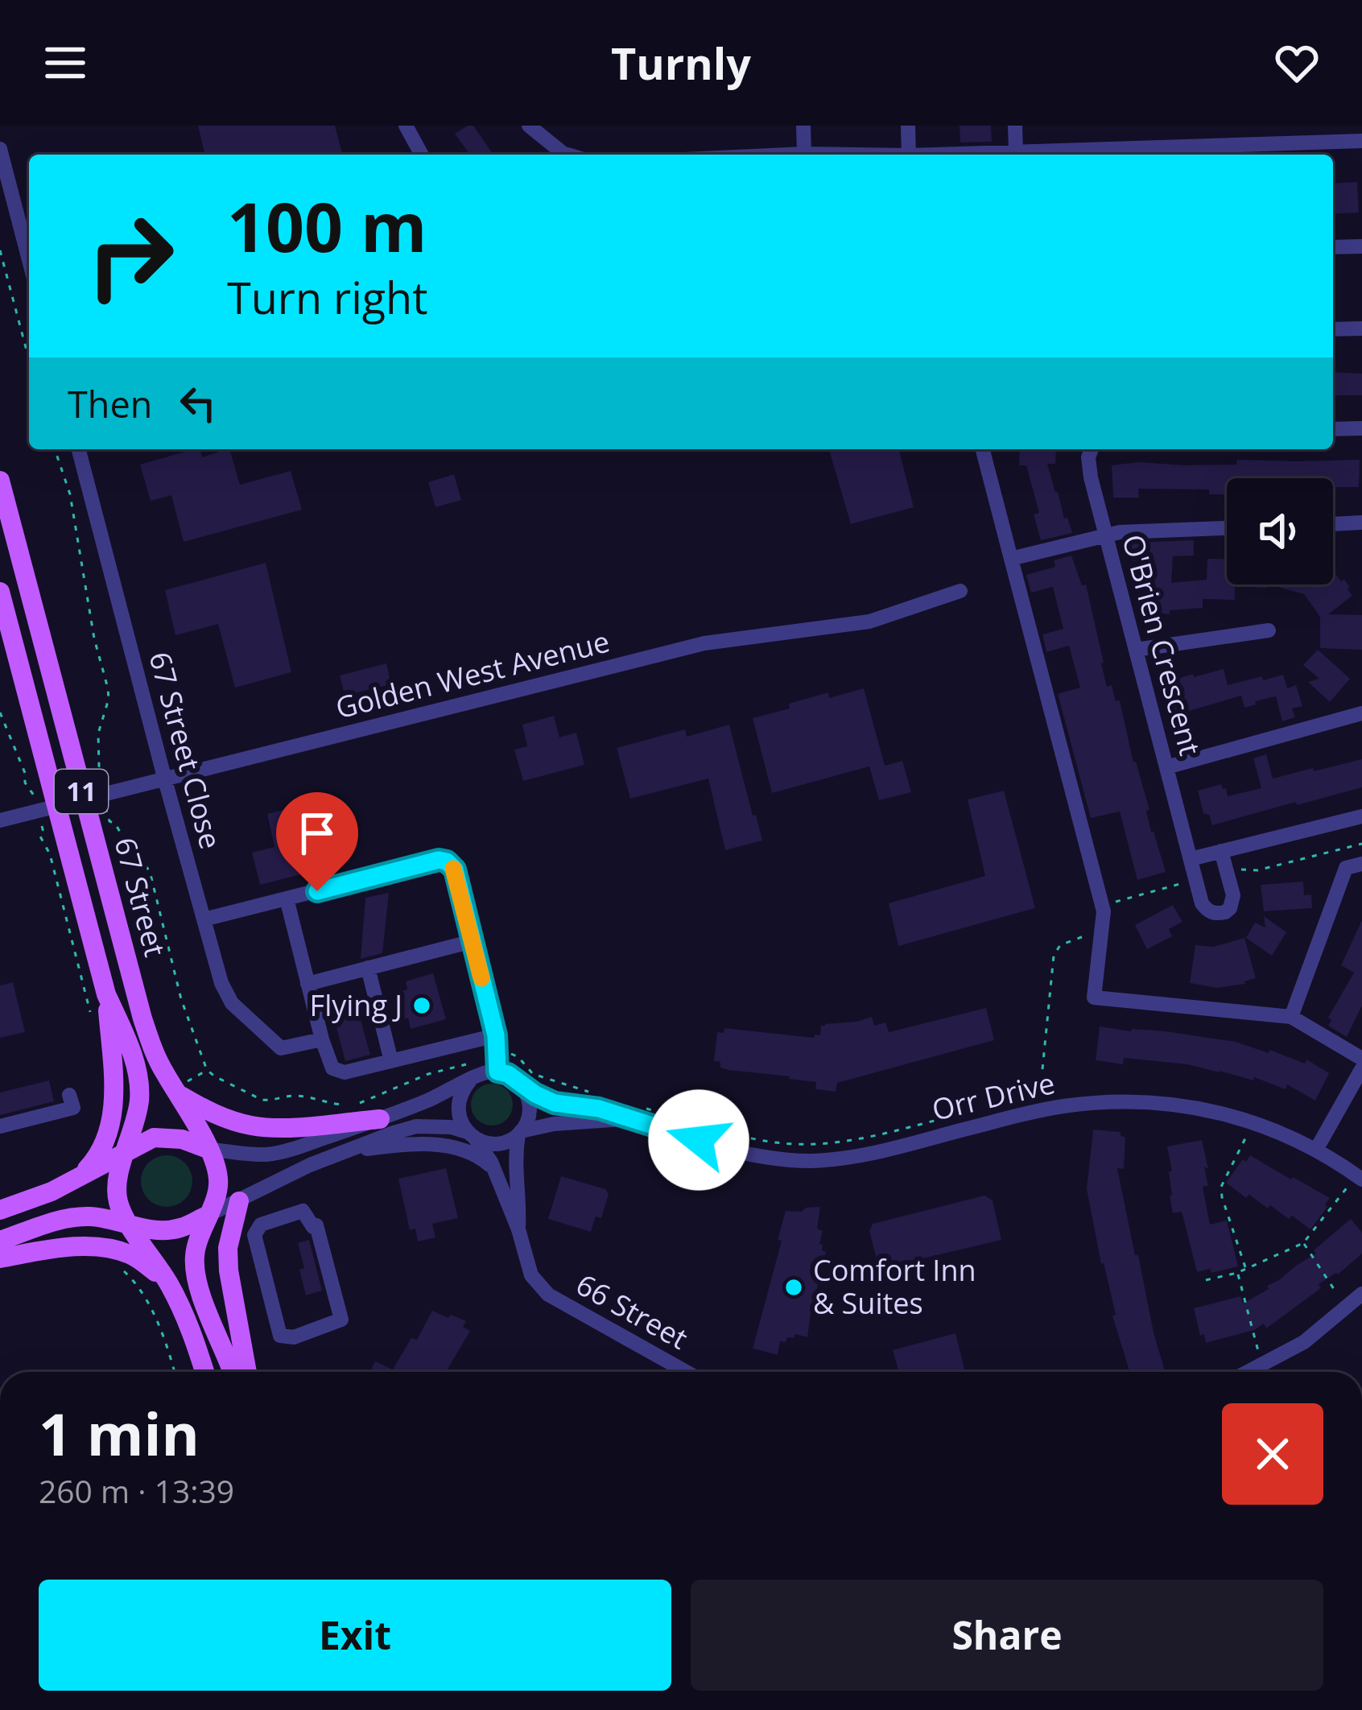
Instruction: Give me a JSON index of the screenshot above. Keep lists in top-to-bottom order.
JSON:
{
  "streets": {
    "main road": ["11", "67 Street"],
    "street": [
      "O'Brien Crescent",
      "Golden West Avenue",
      "67 Street Close",
      "Orr Drive",
      "66 Street"
    ]
  },
  "crossings": [
    ["Golden West Avenue", "67 Street Close"],
    ["Golden West Avenue", "67 Street"],
    ["Orr Drive", "66 Street"]
  ],
  "places": ["Flying J", "Comfort Inn & Suites"],
  "page": {
    "header": "Turnly",
    "turn": ["100 m", "Turn right"],
    "then": "Then",
    "heading": ["1 min", "260 m · 13:39"],
    "buttons": ["Exit", "Share"]
  }
}
